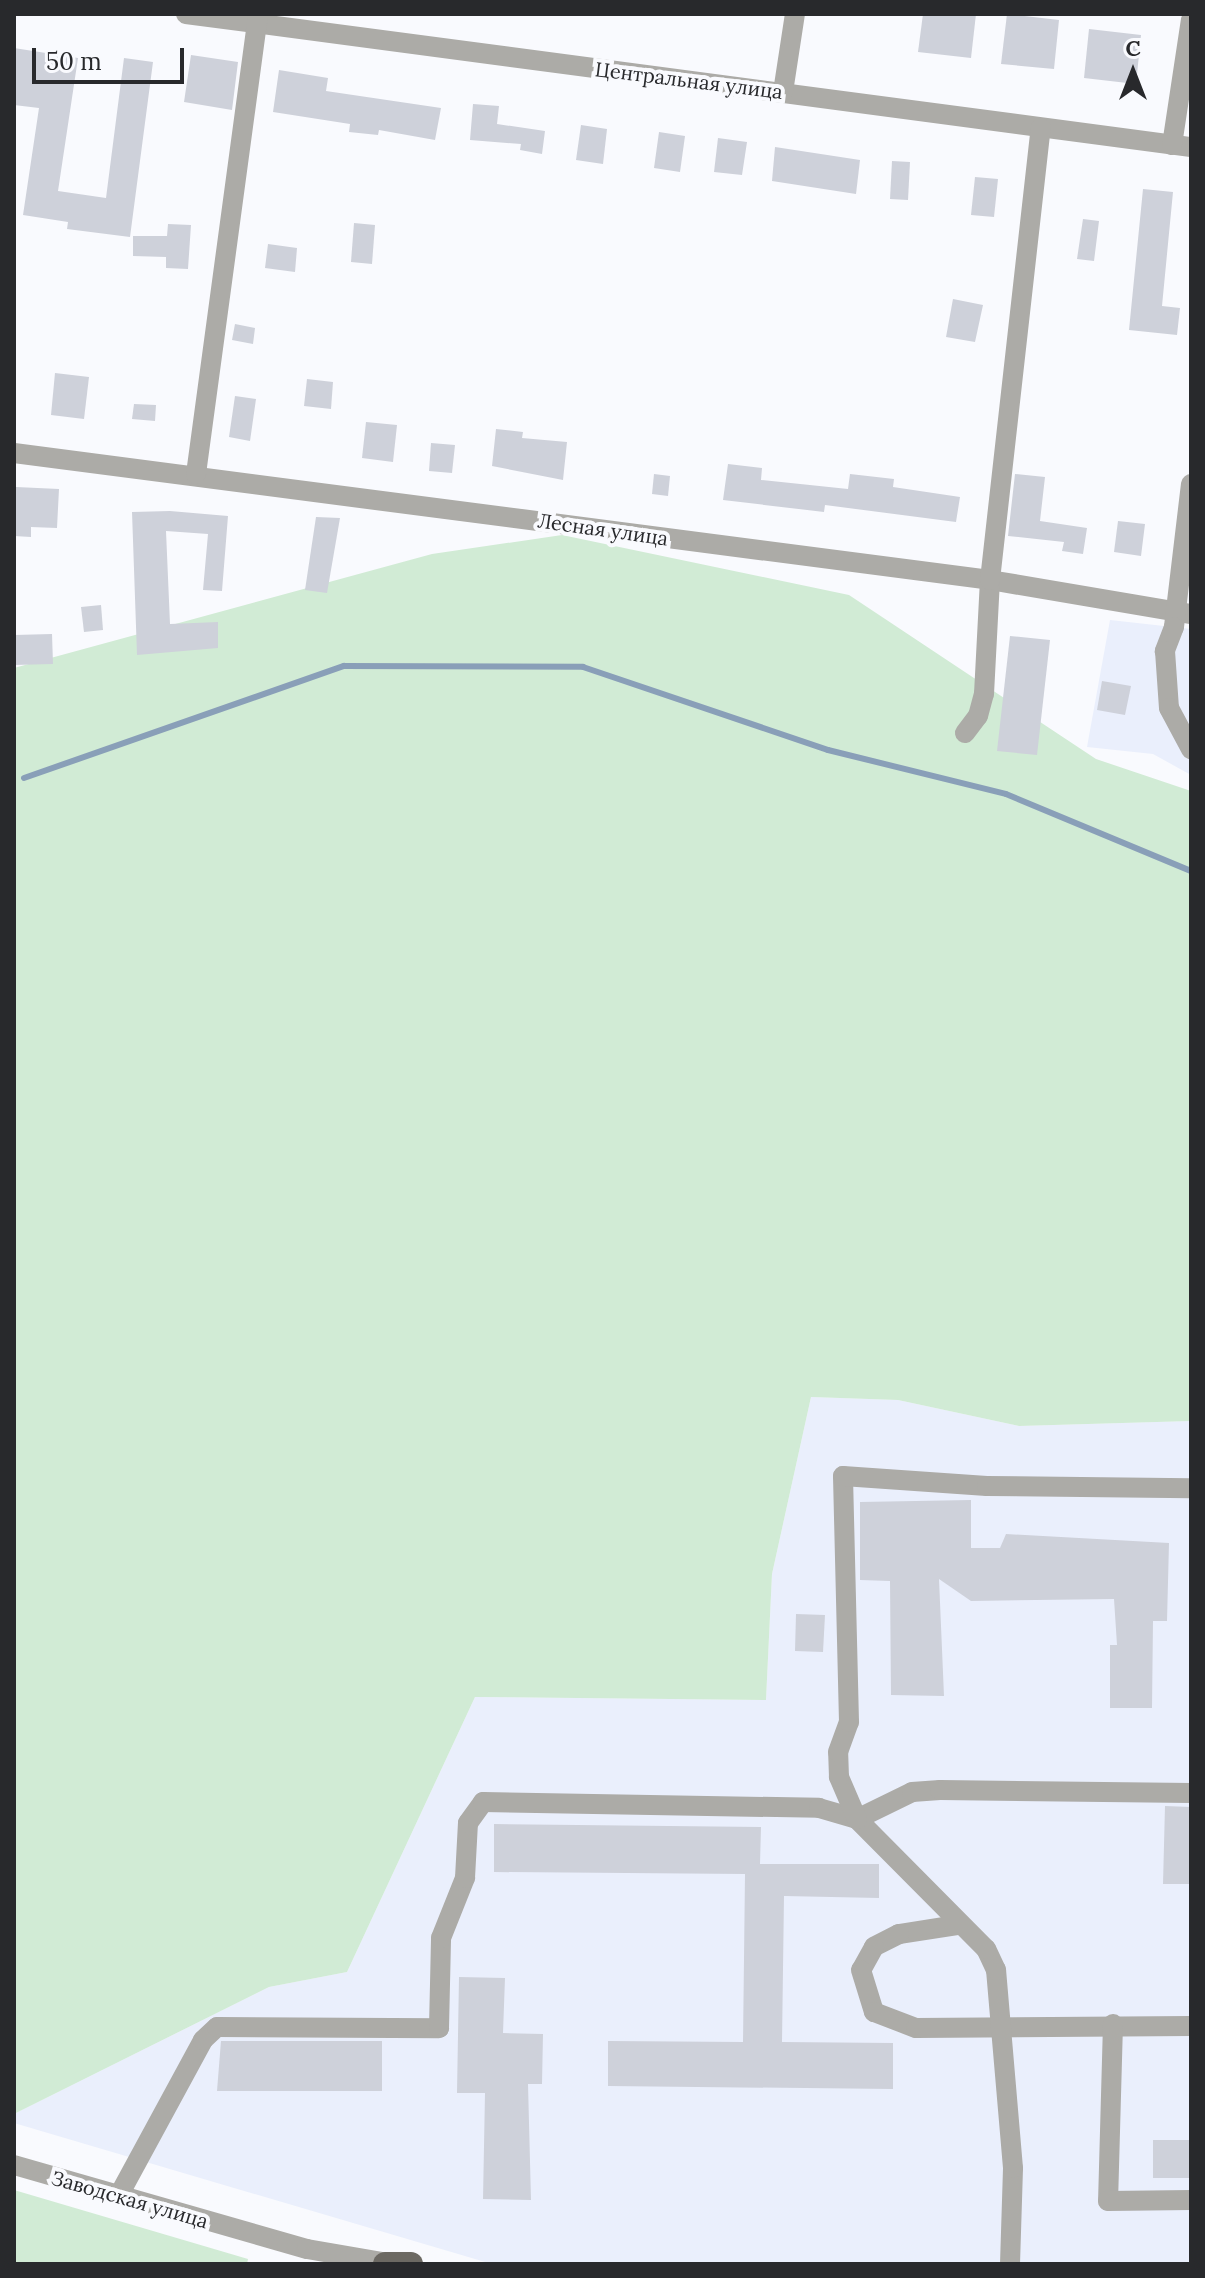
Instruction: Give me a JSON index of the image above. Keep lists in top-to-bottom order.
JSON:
{
  "streets": {
    "street": ["Центральная улица", "Лесная улица", "Заводская улица"]
  },
  "scale_bar": "50 m",
  "north": "top"
}
